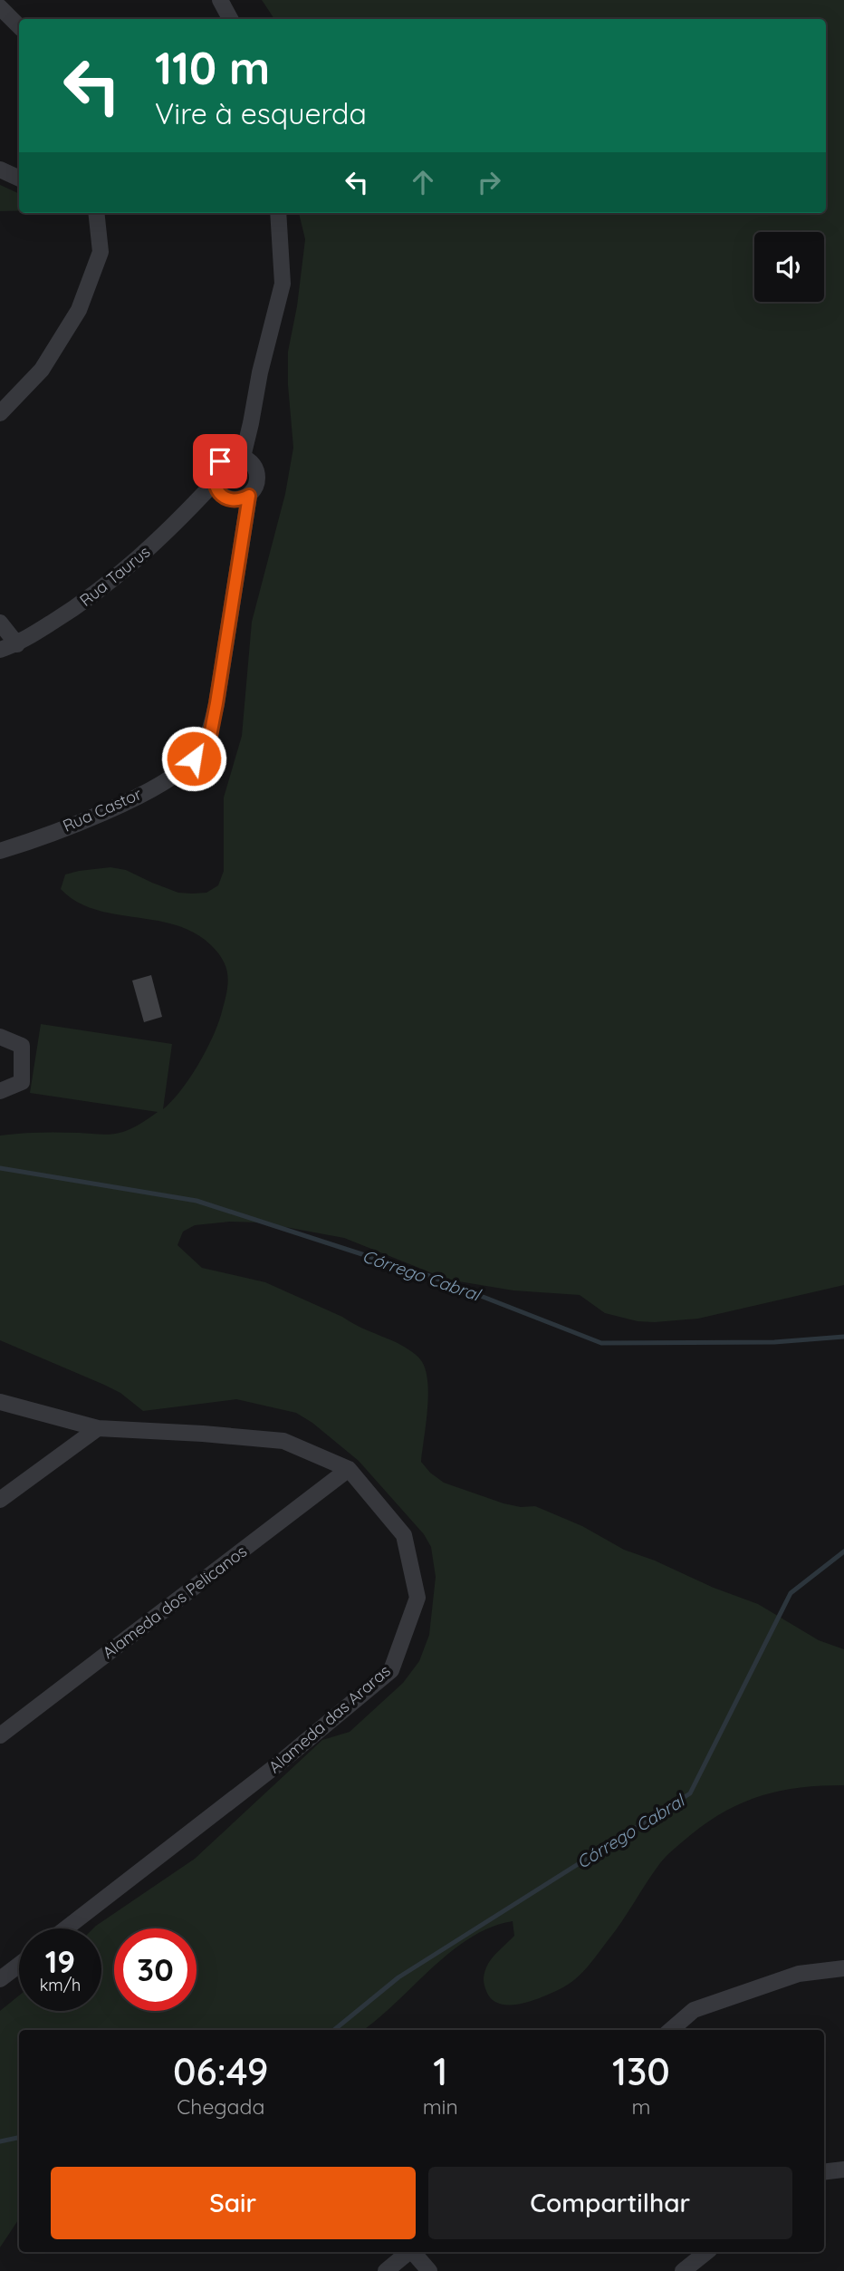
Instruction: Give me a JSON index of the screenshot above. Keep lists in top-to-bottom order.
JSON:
{
  "streets": {
    "street": [
      "Rua Taurus",
      "Rua Castor",
      "Alameda dos Pelicanos",
      "Alameda das Araras"
    ]
  },
  "crossings": [
    ["Rua Taurus", "Rua Castor"],
    ["Alameda dos Pelicanos", "Alameda das Araras"]
  ],
  "water": ["Córrego Cabral"],
  "page": {
    "turn": ["110 m", "Vire à esquerda"],
    "speed": "19 km/h",
    "limit": "30",
    "eta": [
      "06:49",
      "Chegada",
      "1",
      "min",
      "130",
      "m"
    ],
    "buttons": ["Sair", "Compartilhar"]
  }
}
